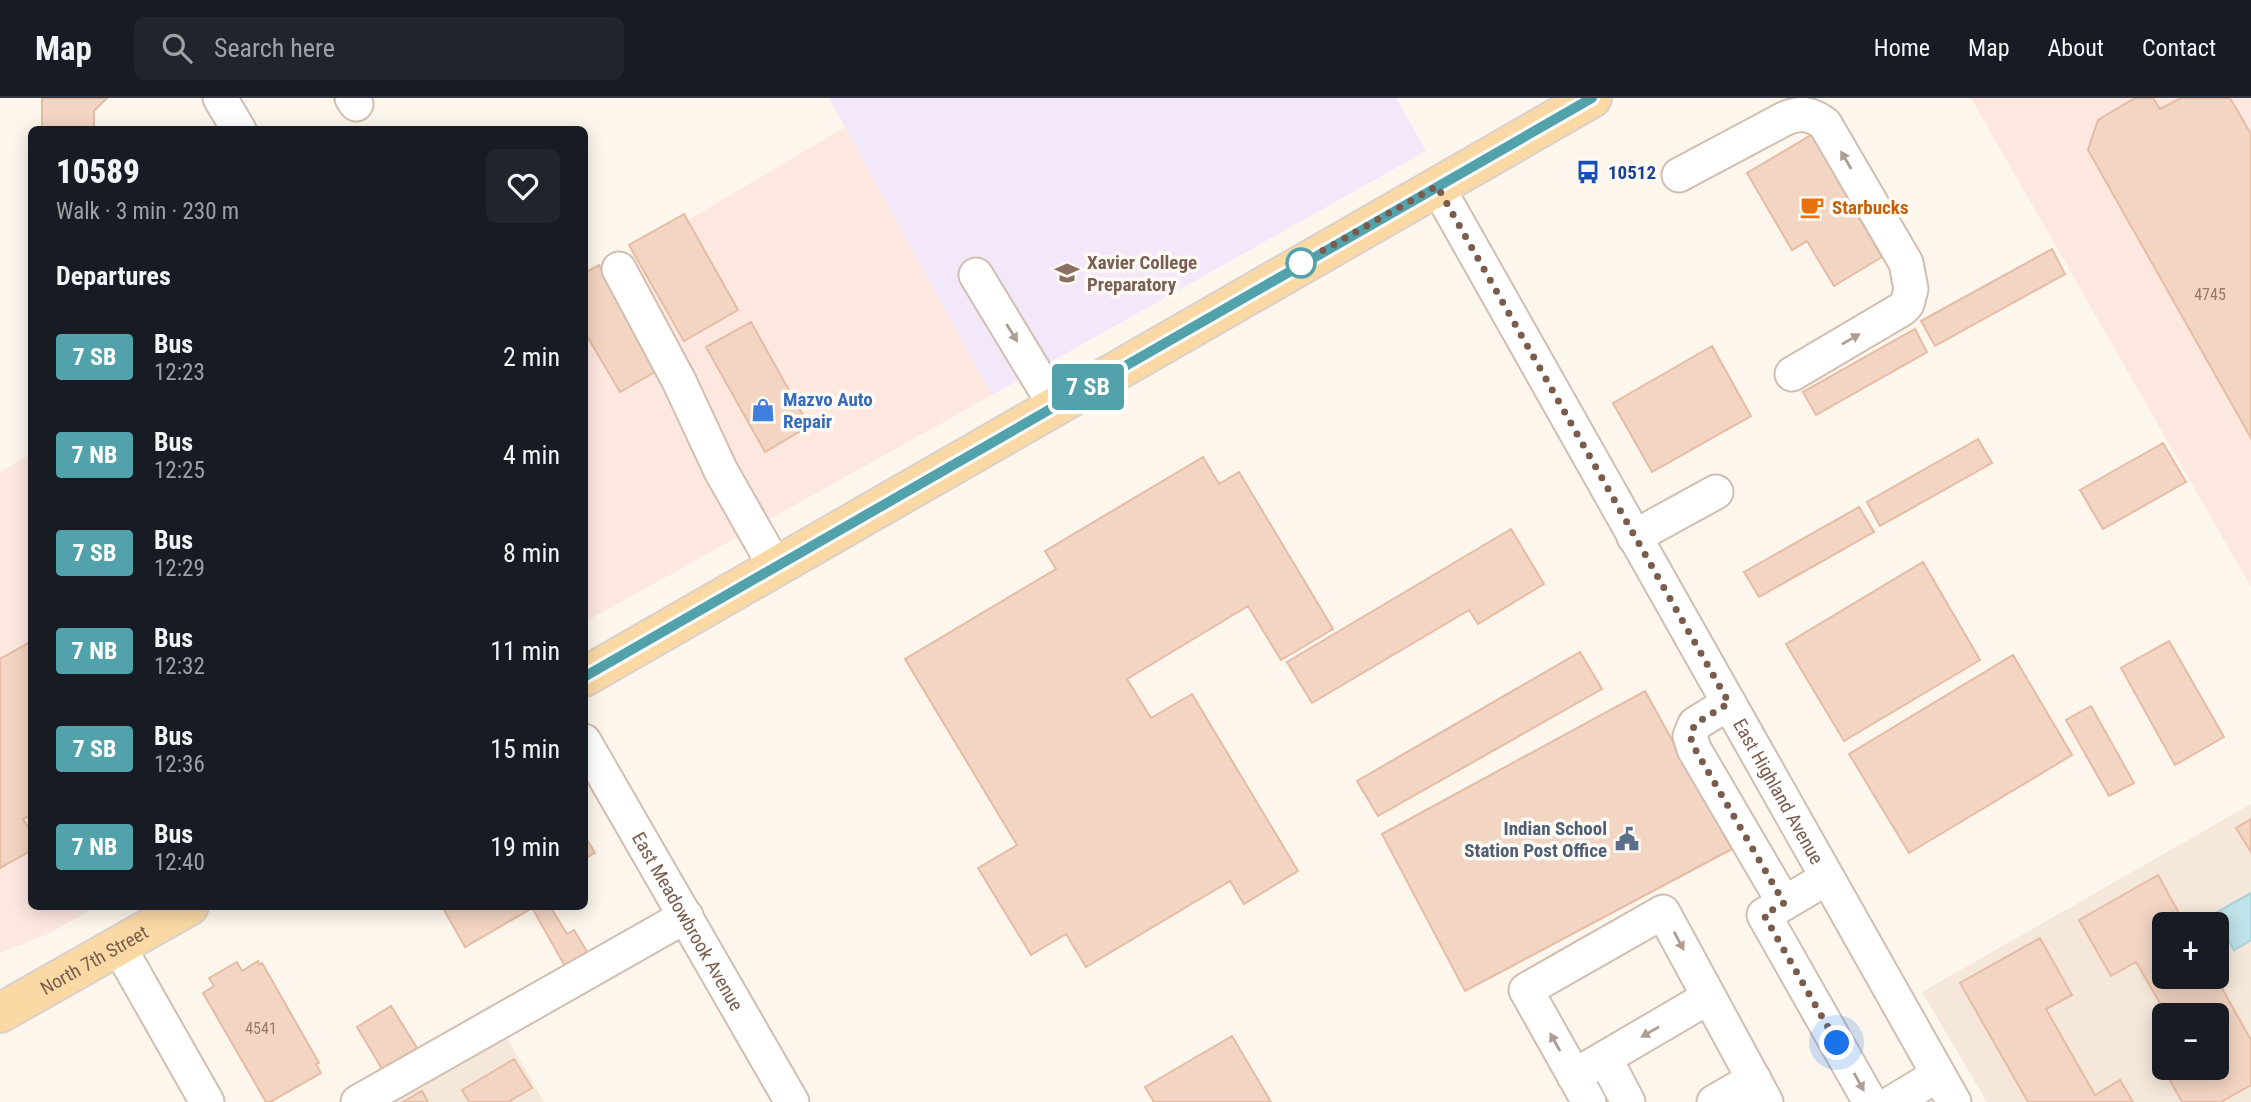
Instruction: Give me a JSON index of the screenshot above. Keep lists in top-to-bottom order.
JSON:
{
  "streets": {
    "main road": ["North 7th Street"],
    "street": ["East Highland Avenue", "East Meadowbrook Avenue"]
  },
  "places": {
    "bus stop": ["10512"],
    "cafe": ["Starbucks"],
    "school or university": ["Xavier College Preparatory"],
    "shop": ["Mazvo Auto Repair"],
    "public building": ["Indian School Station Post Office"]
  },
  "house_numbers": ["4745", "4541"],
  "page": {
    "header": "Map",
    "search": "Search here",
    "nav": [
      "Home",
      "Map",
      "About",
      "Contact"
    ],
    "on_map": "7 SB",
    "heading": [
      ["10589", "Walk · 3 min · 230 m"],
      "Departures"
    ],
    "list": [
      {
        "mark": "7 SB",
        "name": "Bus",
        "note": "12:23",
        "value": "2 min"
      },
      {
        "mark": "7 NB",
        "name": "Bus",
        "note": "12:25",
        "value": "4 min"
      },
      {
        "mark": "7 SB",
        "name": "Bus",
        "note": "12:29",
        "value": "8 min"
      },
      {
        "mark": "7 NB",
        "name": "Bus",
        "note": "12:32",
        "value": "11 min"
      },
      {
        "mark": "7 SB",
        "name": "Bus",
        "note": "12:36",
        "value": "15 min"
      },
      {
        "mark": "7 NB",
        "name": "Bus",
        "note": "12:40",
        "value": "19 min"
      }
    ],
    "map_buttons": ["+", "−"]
  }
}
